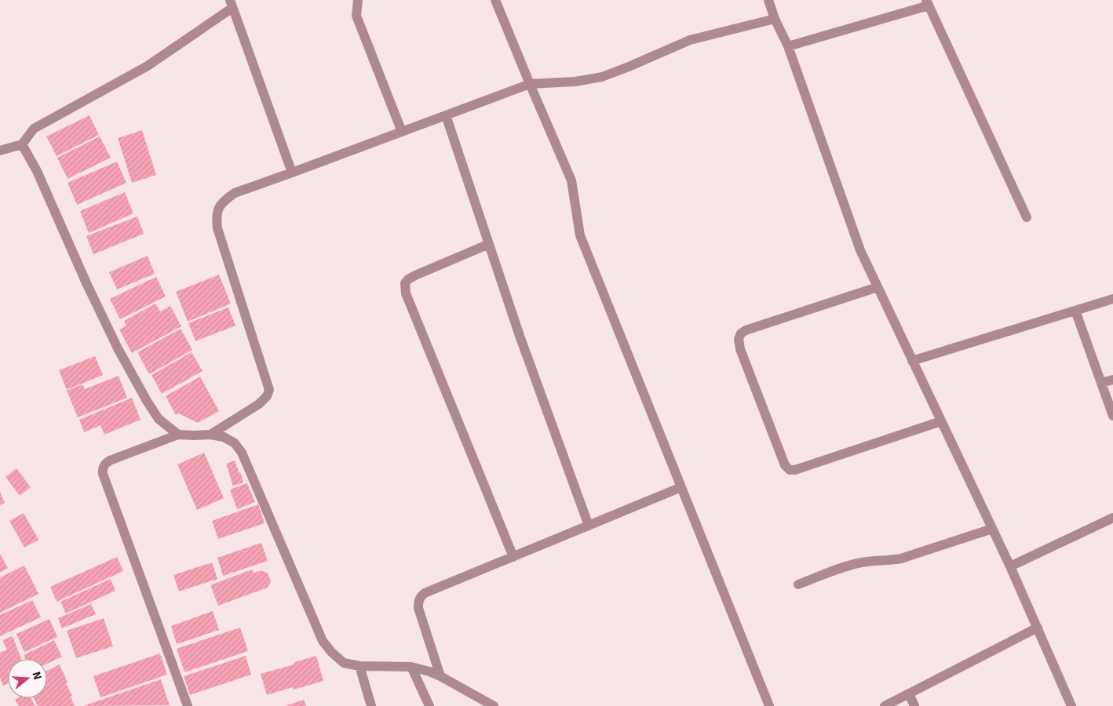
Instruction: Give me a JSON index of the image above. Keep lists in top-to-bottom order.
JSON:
{
  "north": "right"
}
